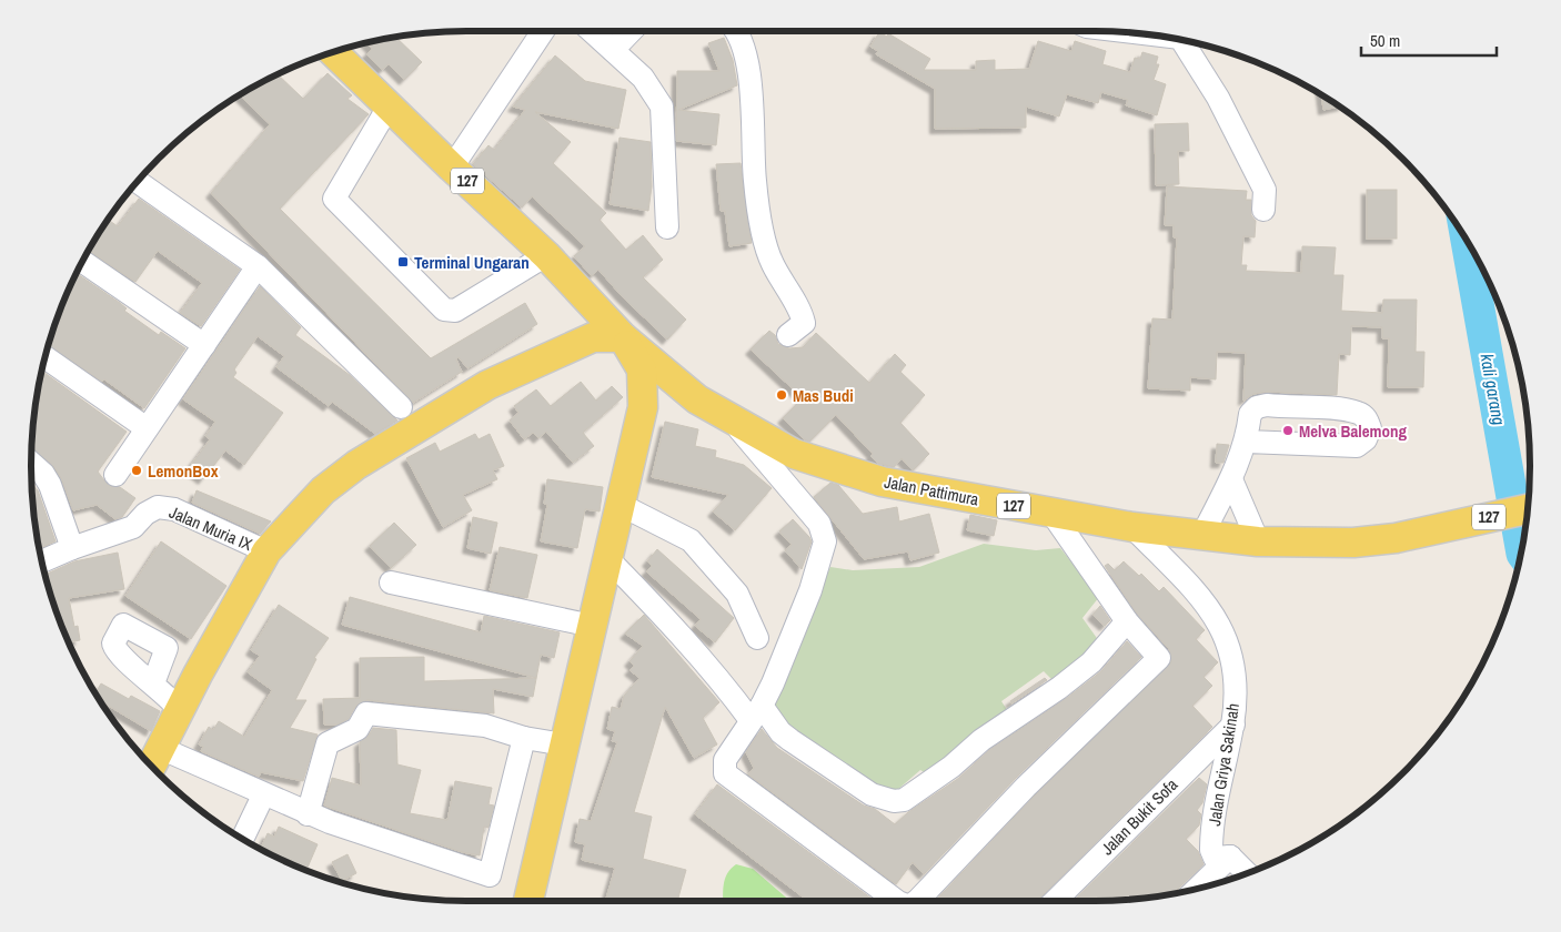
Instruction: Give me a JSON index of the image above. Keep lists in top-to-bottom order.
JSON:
{
  "streets": {
    "main road": ["127", "Jalan Pattimura"],
    "street": ["Jalan Muria IX", "Jalan Griya Sakinah", "Jalan Bukit Sofa"]
  },
  "crossings": [
    ["127", "Jalan Pattimura"],
    ["Jalan Pattimura", "Jalan Griya Sakinah"],
    ["Jalan Griya Sakinah", "Jalan Bukit Sofa"]
  ],
  "water": ["kali garang"],
  "places": {
    "transit": ["Terminal Ungaran"],
    "other": ["Mas Budi", "Melva Balemong", "LemonBox"]
  },
  "scale_bar": "50 m"
}
